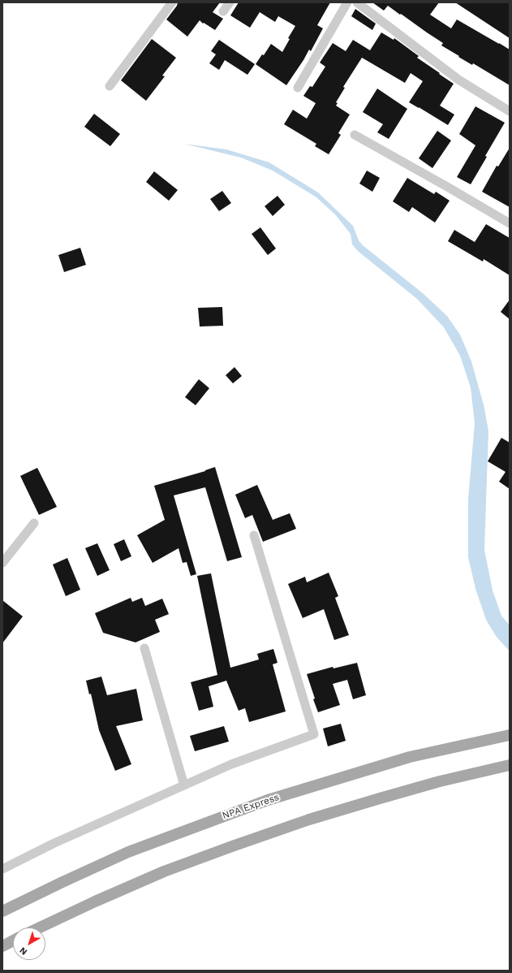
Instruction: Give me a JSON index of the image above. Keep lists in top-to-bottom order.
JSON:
{
  "streets": {
    "main road": ["NPA Express"]
  },
  "north": "bottom left"
}
